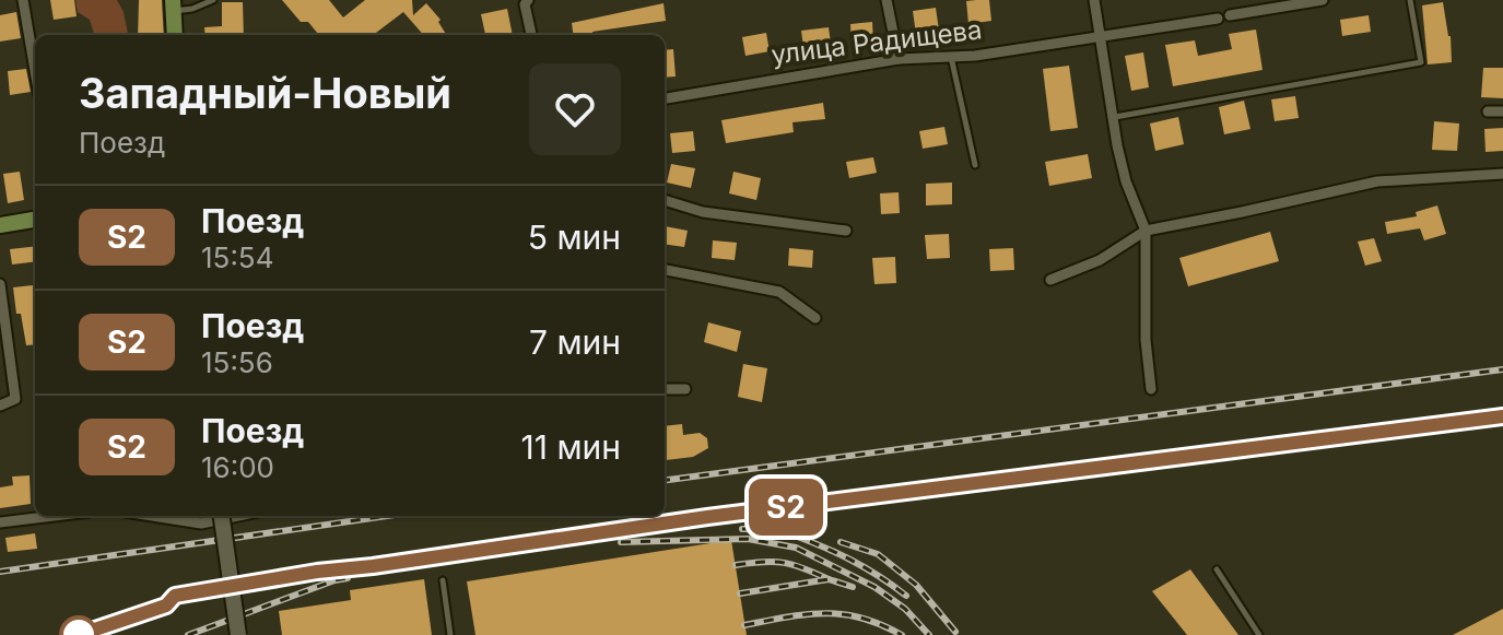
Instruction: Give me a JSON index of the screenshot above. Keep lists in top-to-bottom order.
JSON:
{
  "streets": {
    "street": ["улица Радищева"]
  },
  "page": {
    "on_map": "S2",
    "heading": ["Западный-Новый", "Поезд"],
    "list": [
      {
        "mark": "S2",
        "name": "Поезд",
        "note": "15:54",
        "value": "5 мин"
      },
      {
        "mark": "S2",
        "name": "Поезд",
        "note": "15:56",
        "value": "7 мин"
      },
      {
        "mark": "S2",
        "name": "Поезд",
        "note": "16:00",
        "value": "11 мин"
      }
    ]
  }
}
